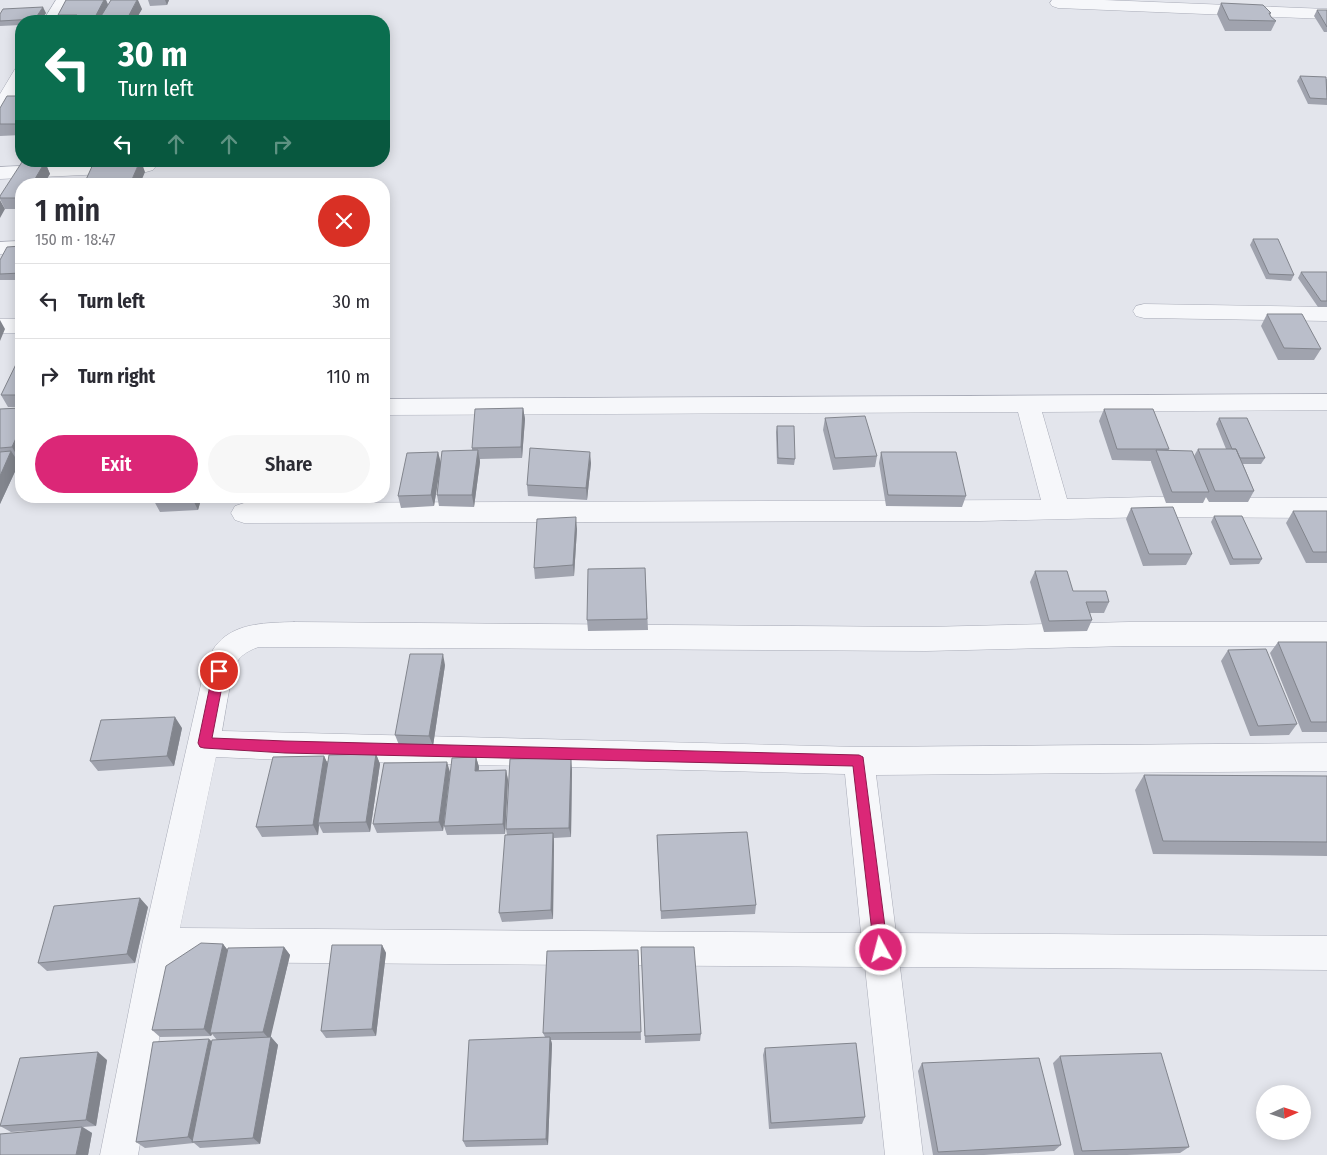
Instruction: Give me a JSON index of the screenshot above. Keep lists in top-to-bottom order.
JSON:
{
  "north": "right",
  "page": {
    "turn": ["30 m", "Turn left"],
    "heading": ["1 min", "150 m · 18:47"],
    "list": [
      {
        "name": "Turn left",
        "value": "30 m"
      },
      {
        "name": "Turn right",
        "value": "110 m"
      }
    ],
    "buttons": ["Exit", "Share"]
  }
}
